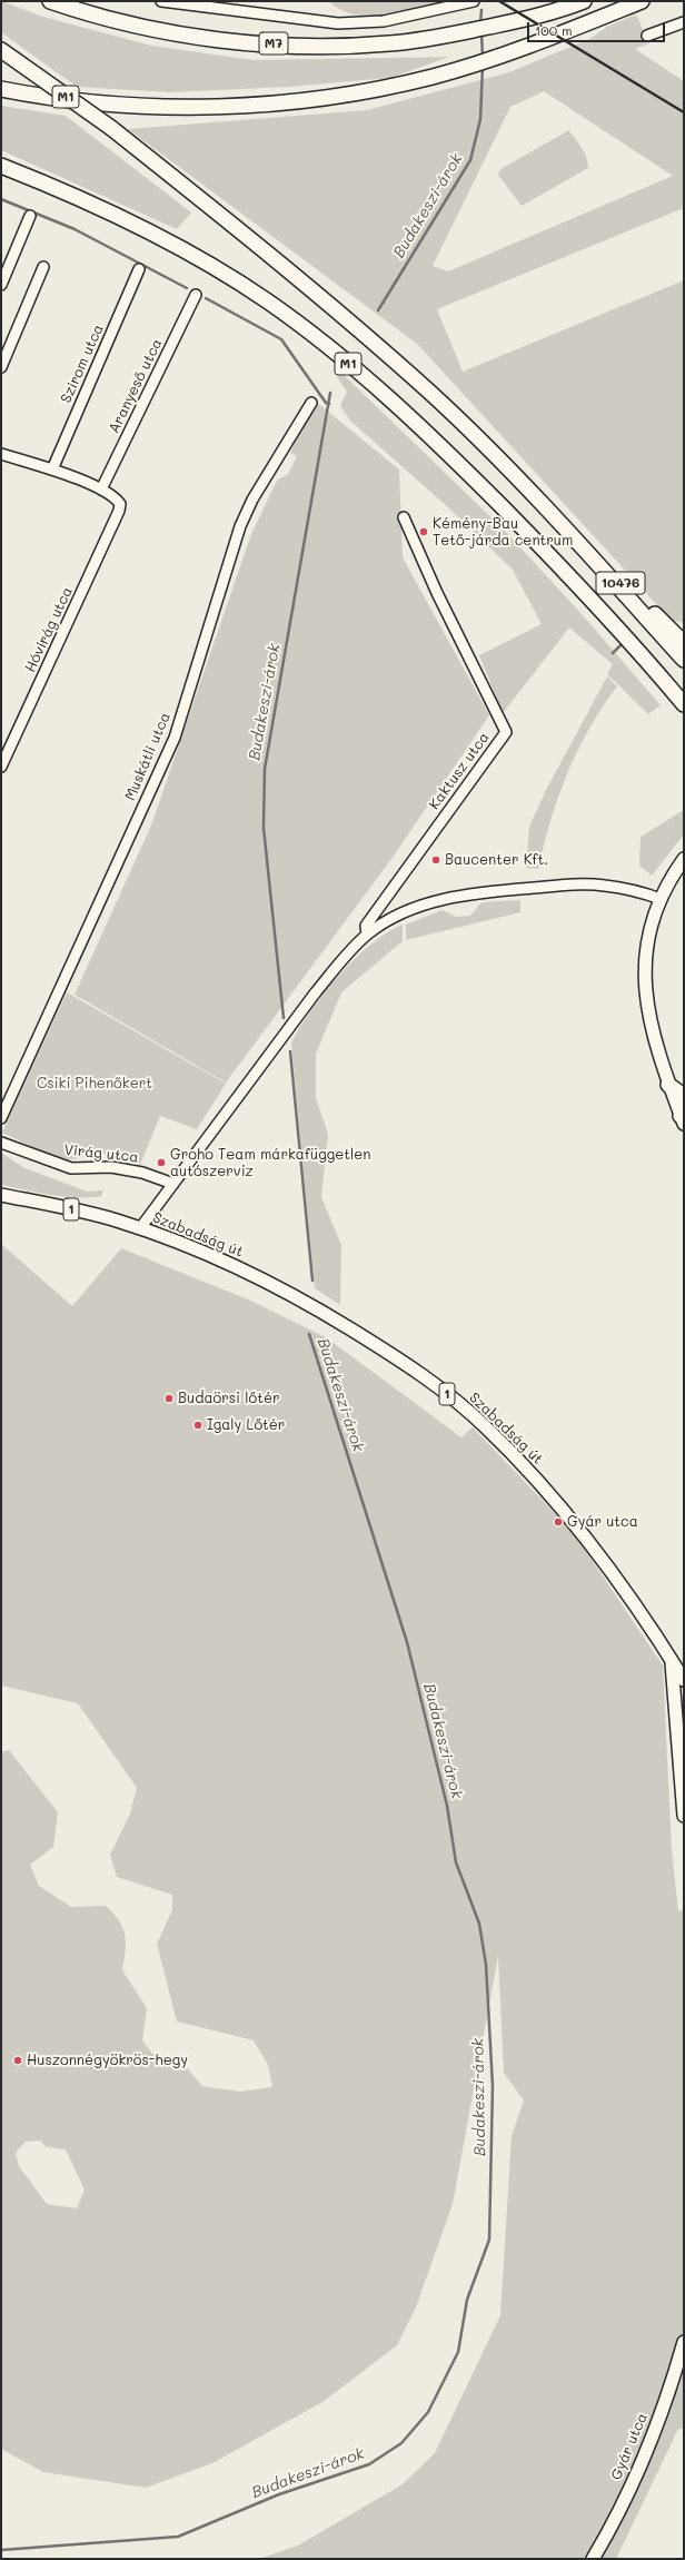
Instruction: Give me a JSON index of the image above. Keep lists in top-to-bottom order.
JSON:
{
  "streets": {
    "highway": ["M7", "M1"],
    "main road": ["1", "Szabadság út", "Gyár utca"],
    "street": [
      "Szirom utca",
      "Aranyeső utca",
      "Hóvirág utca",
      "Muskátli utca",
      "Kaktusz utca",
      "Virág utca"
    ]
  },
  "crossings": [
    ["Aranyeső utca", "Hóvirág utca"],
    ["Kaktusz utca", "Szabadság út"],
    ["Virág utca", "Szabadság út"],
    ["1", "Szabadság út"]
  ],
  "water": ["Budakeszi-árok"],
  "parks": ["Csiki Pihenőkert"],
  "places": [
    "Kémény-Bau Tető-járda centrum",
    "Baucenter Kft.",
    "Groho Team márkafüggetlen autószerviz",
    "Budaörsi lőtér",
    "Igaly Lőtér",
    "Gyár utca",
    "Huszonnégyökrös-hegy"
  ],
  "scale_bar": "100 m"
}
